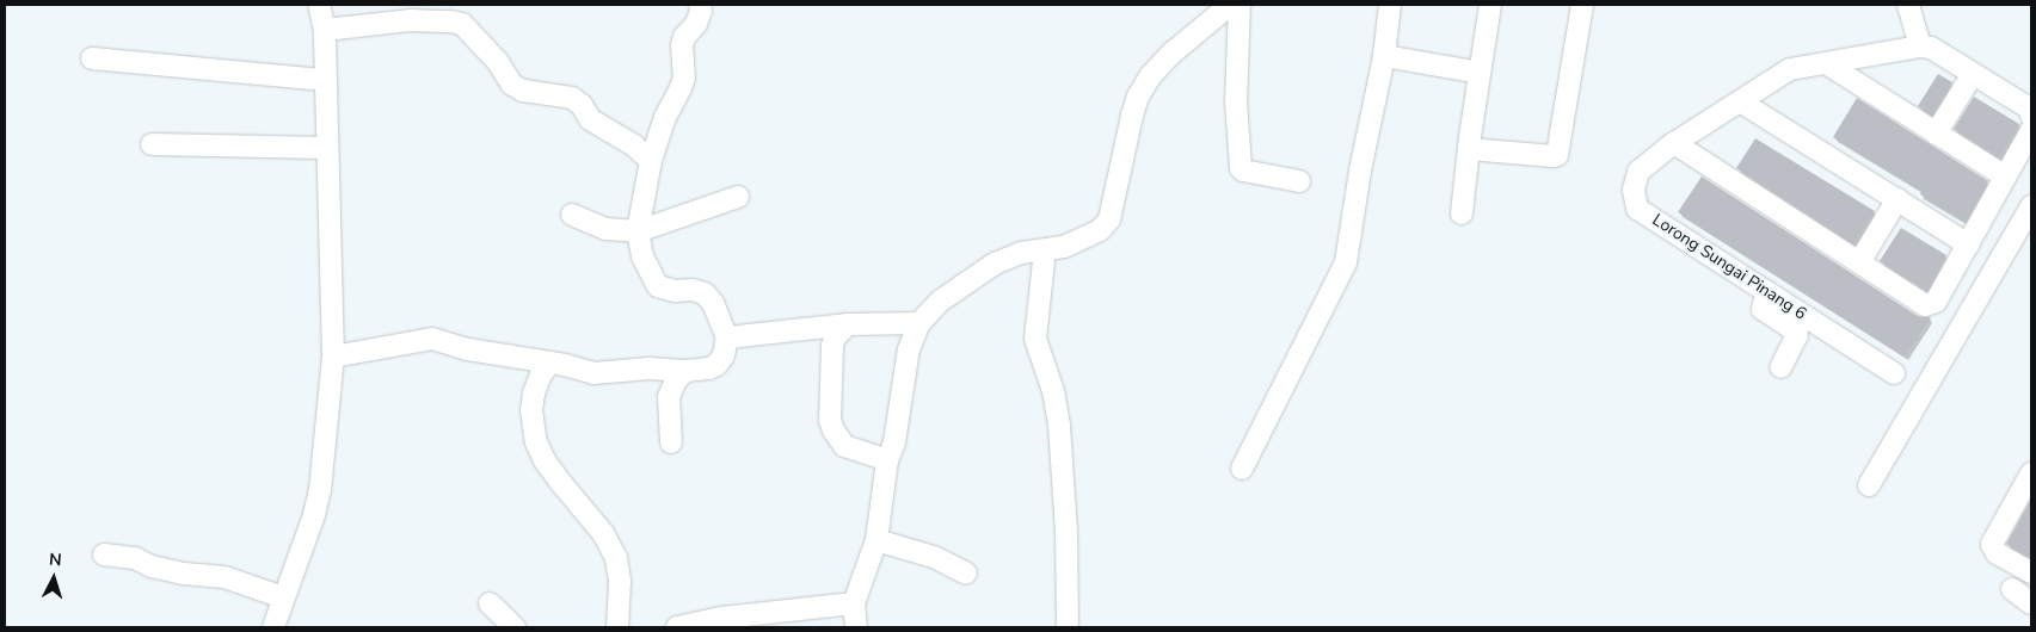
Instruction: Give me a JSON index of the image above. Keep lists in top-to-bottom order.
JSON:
{
  "streets": {
    "street": ["Lorong Sungai Pinang 6"]
  },
  "north": "top"
}
